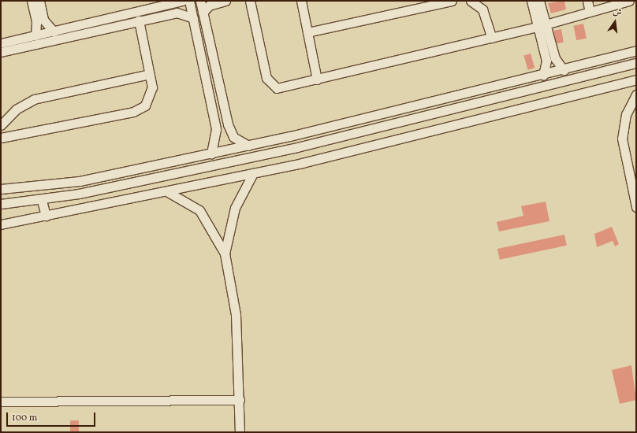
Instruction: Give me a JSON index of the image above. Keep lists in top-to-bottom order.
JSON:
{
  "scale_bar": "100 m",
  "north": "top"
}
